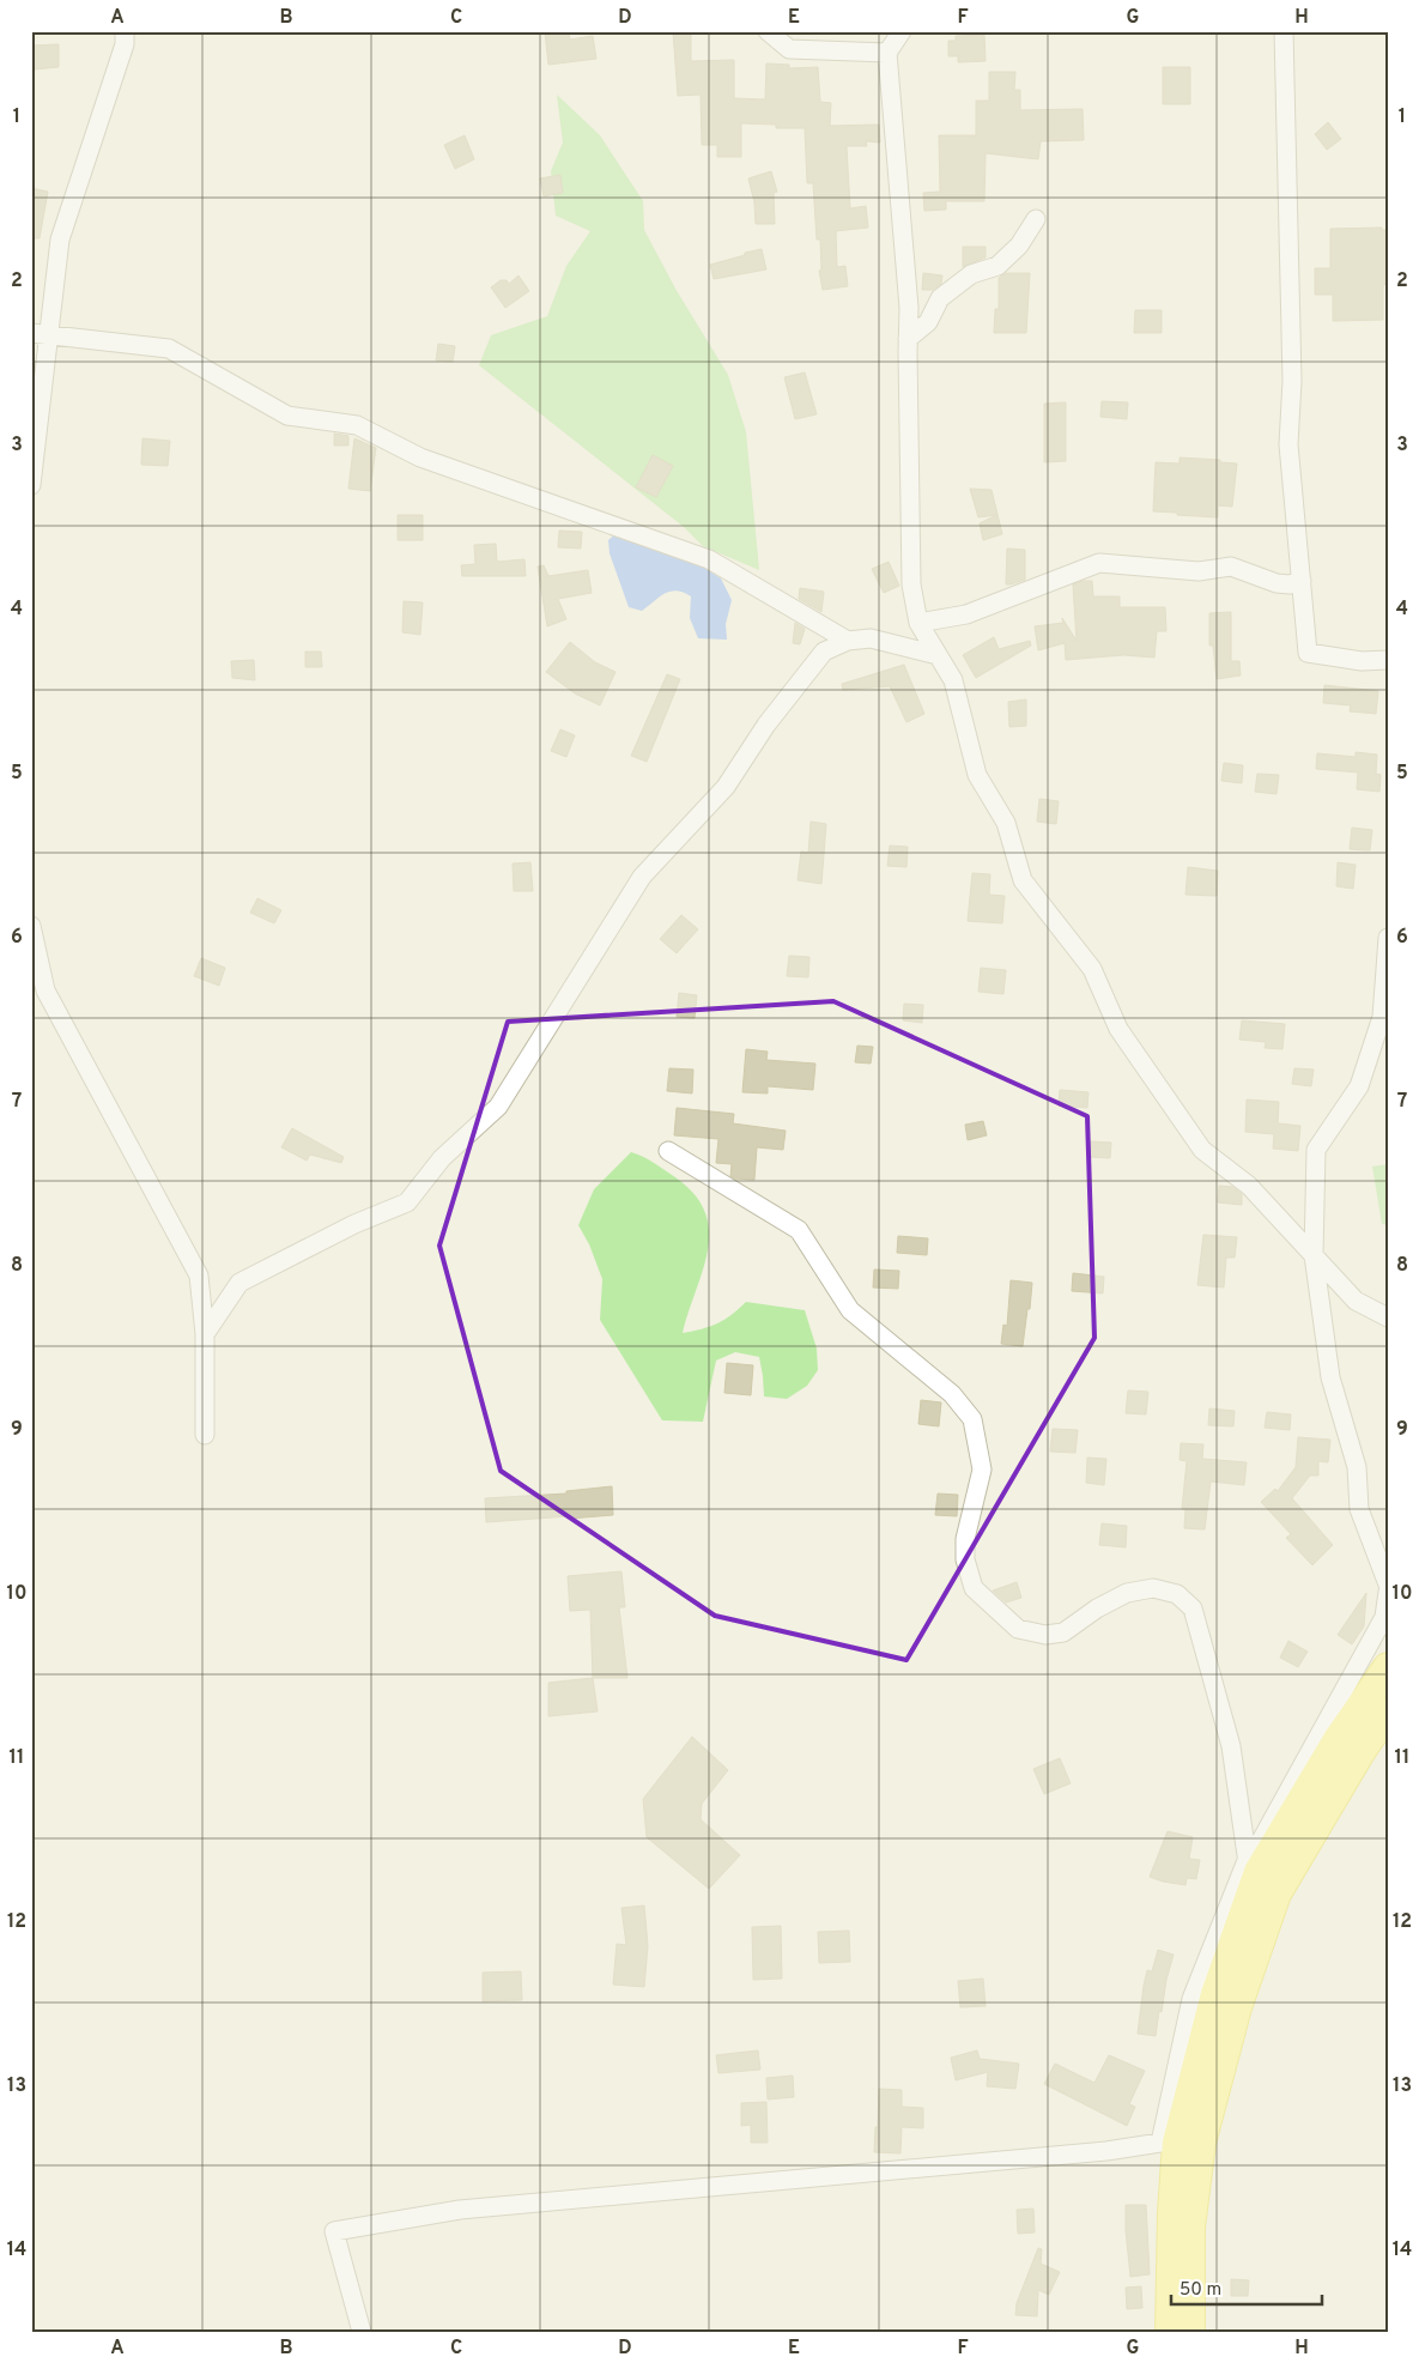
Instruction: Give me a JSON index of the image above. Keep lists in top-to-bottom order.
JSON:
{
  "scale_bar": "50 m",
  "grid": {
    "columns": [
      "A",
      "B",
      "C",
      "D",
      "E",
      "F",
      "G",
      "H"
    ],
    "rows": [
      "1",
      "2",
      "3",
      "4",
      "5",
      "6",
      "7",
      "8",
      "9",
      "10",
      "11",
      "12",
      "13",
      "14"
    ]
  }
}
